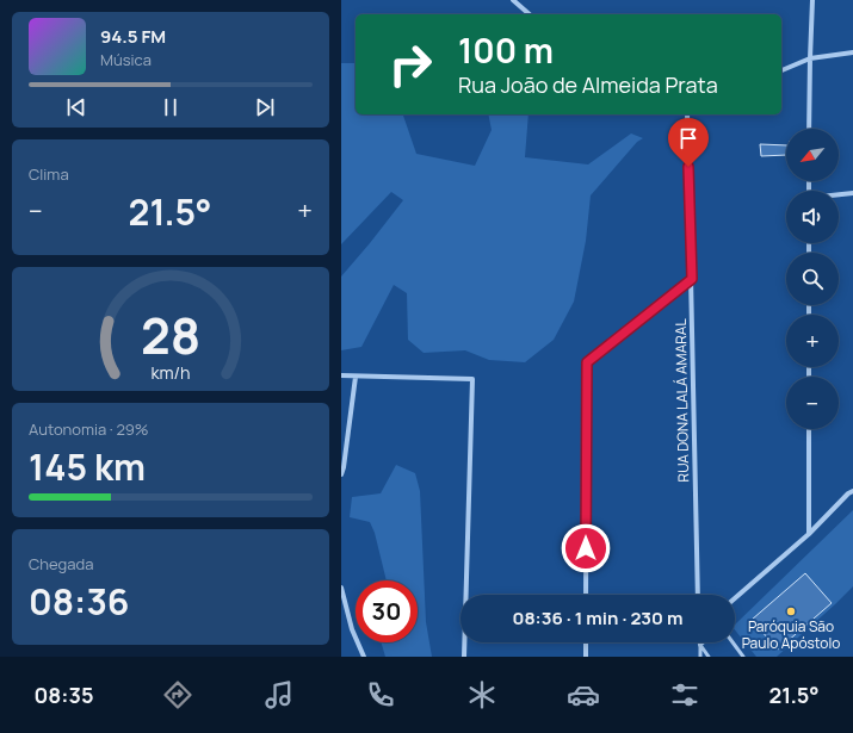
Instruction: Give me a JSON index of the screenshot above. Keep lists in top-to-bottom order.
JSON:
{
  "streets": {
    "street": ["RUA DONA LALÁ AMARAL"]
  },
  "places": ["Paróquia São Paulo Apóstolo"],
  "north": "bottom left",
  "page": {
    "turn": ["100 m", "Rua João de Almeida Prata"],
    "song": ["94.5 FM", "Música"],
    "map_buttons": ["+", "−"],
    "tile": [
      "Clima",
      ["Autonomia · 29%", "145 km"],
      ["Chegada", "08:36"]
    ],
    "heat": ["−", "21.5°", "+"],
    "limit": "30",
    "trip": "08:36 · 1 min · 230 m",
    "tabs": ["08:35", "21.5°"],
    "gauge": ["28", "km/h"]
  }
}
